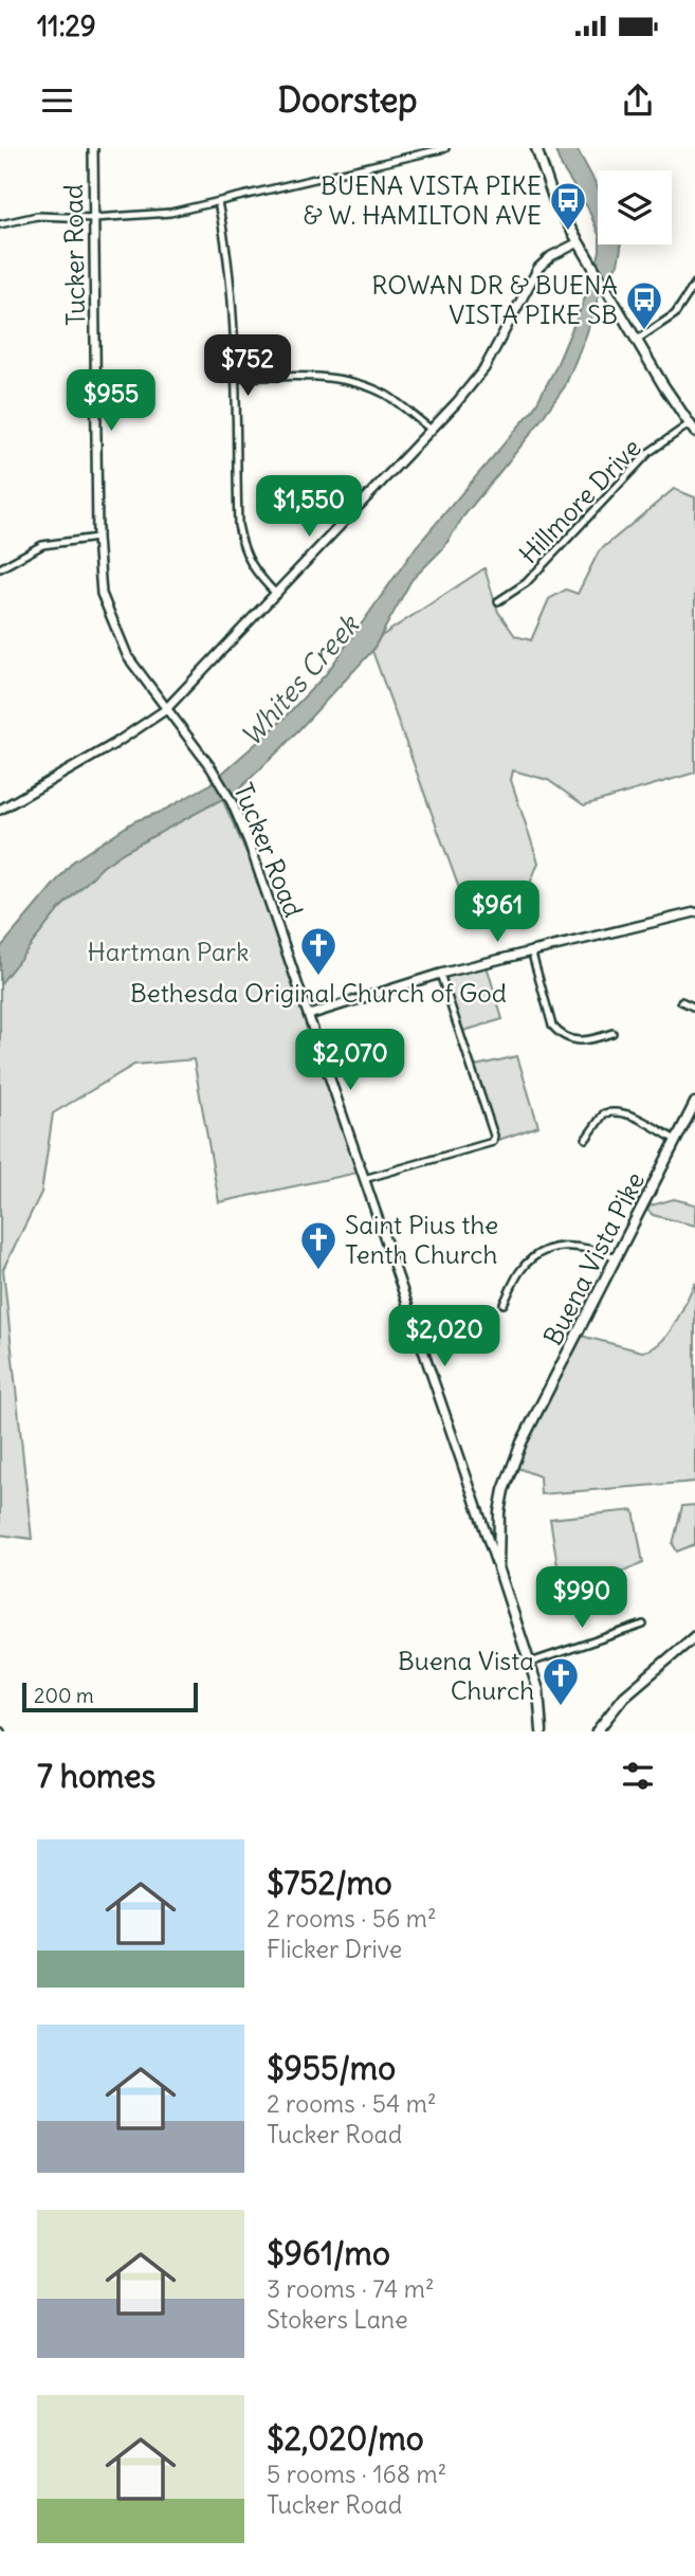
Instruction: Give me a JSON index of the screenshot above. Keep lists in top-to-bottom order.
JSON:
{
  "streets": {
    "main road": ["Buena Vista Pike"],
    "street": ["Tucker Road", "Hillmore Drive"]
  },
  "crossings": [
    ["Tucker Road", "Buena Vista Pike"]
  ],
  "water": ["Whites Creek"],
  "parks": ["Hartman Park"],
  "places": {
    "bus stop": ["BUENA VISTA PIKE & W. HAMILTON AVE", "ROWAN DR & BUENA VISTA PIKE SB"],
    "church": ["Bethesda Original Church of God", "Saint Pius the Tenth Church", "Buena Vista Church"]
  },
  "scale_bar": "200 m",
  "page": {
    "status": "11:29",
    "header": "Doorstep",
    "price": [
      "$752",
      "$955",
      "$1,550",
      "$961",
      "$2,070",
      "$2,020",
      "$990"
    ],
    "scale": "200 m",
    "heading": "7 homes",
    "list": [
      {
        "name": "$752/mo",
        "note": "2 rooms · 56 m² · Flicker Drive"
      },
      {
        "name": "$955/mo",
        "note": "2 rooms · 54 m² · Tucker Road"
      },
      {
        "name": "$961/mo",
        "note": "3 rooms · 74 m² · Stokers Lane"
      },
      {
        "name": "$2,020/mo",
        "note": "5 rooms · 168 m² · Tucker Road"
      }
    ]
  }
}
